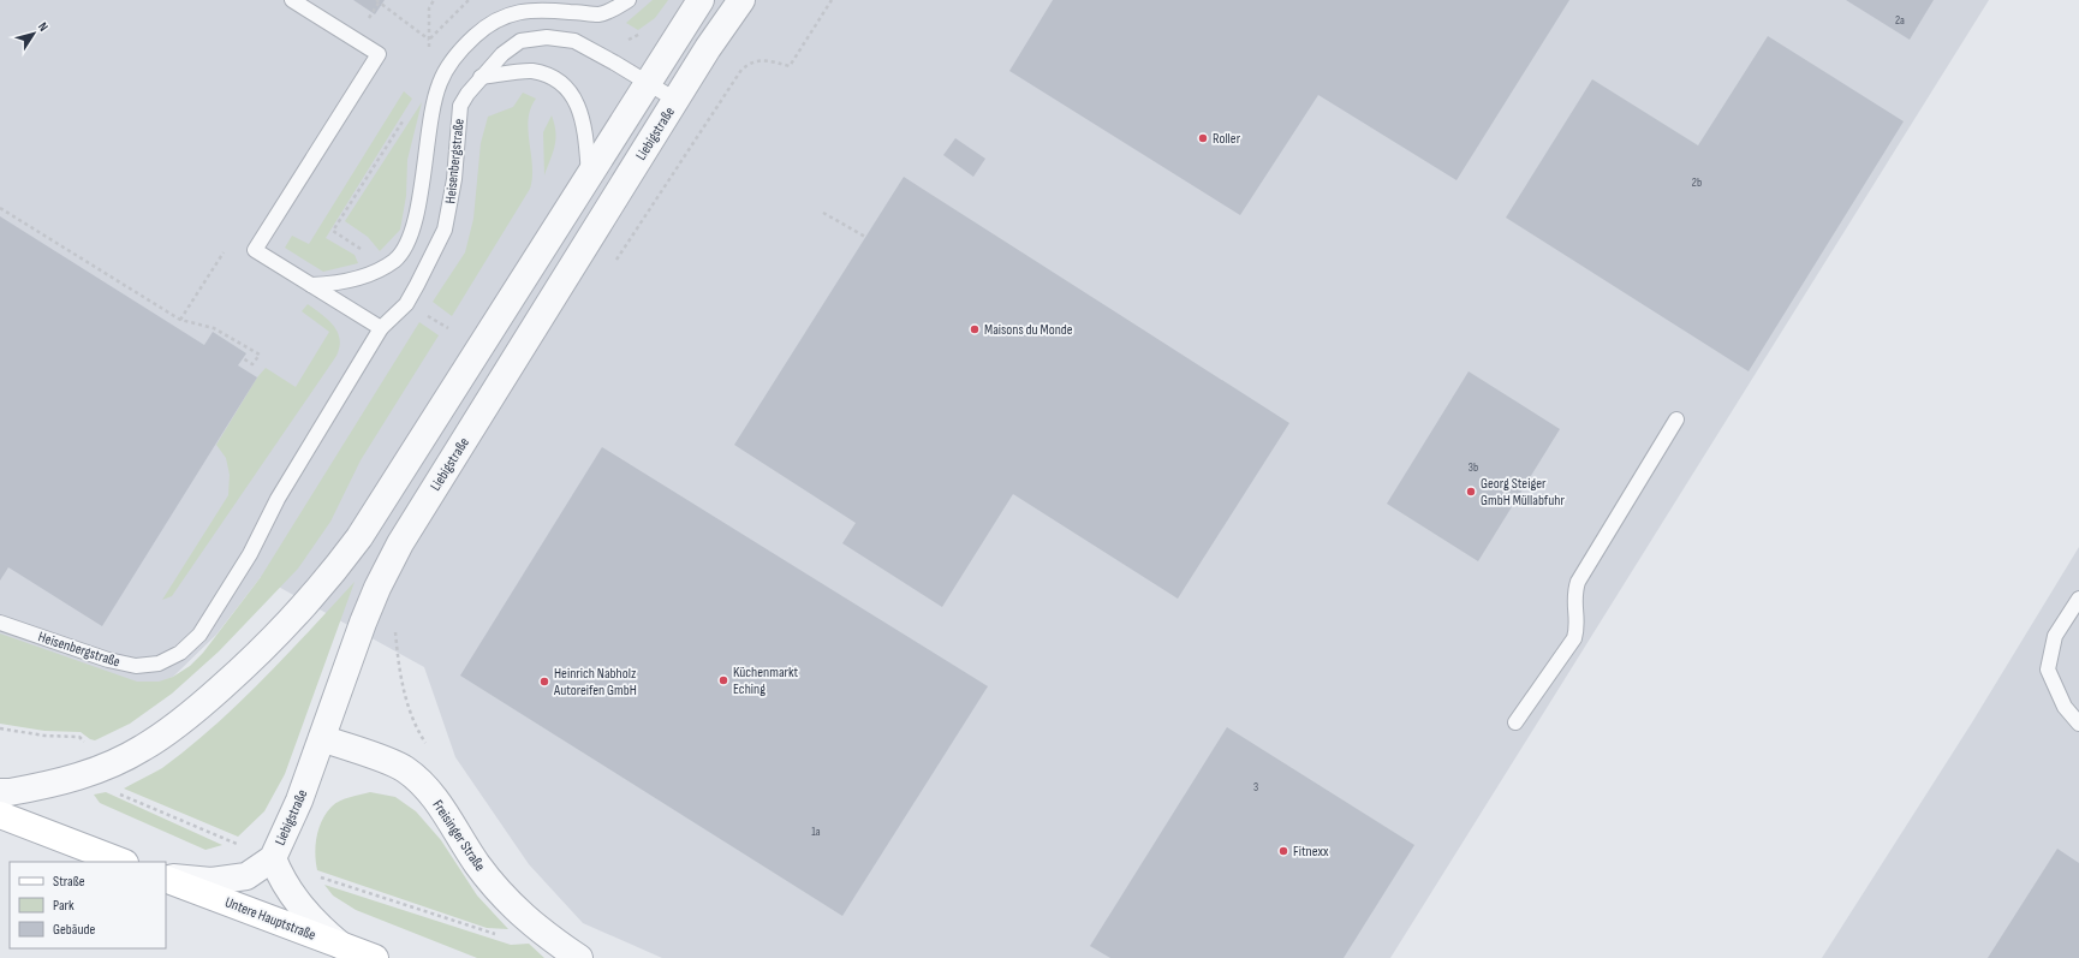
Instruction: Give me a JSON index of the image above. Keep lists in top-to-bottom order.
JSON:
{
  "streets": {
    "main road": ["Untere Hauptstraße"],
    "street": ["Liebigstraße", "Freisinger Straße"],
    "lane": ["Heisenbergstraße"]
  },
  "crossings": [
    ["Liebigstraße", "Heisenbergstraße"],
    ["Liebigstraße", "Freisinger Straße"]
  ],
  "places": [
    "Roller",
    "Maisons du Monde",
    "Georg Steiger GmbH Müllabfuhr",
    "Küchenmarkt Eching",
    "Heinrich Nabholz Autoreifen GmbH",
    "Fitnexx"
  ],
  "house_numbers": [
    "2a",
    "2b",
    "3b",
    "3",
    "1a"
  ],
  "legend": ["Straße", "Park", "Gebäude"],
  "north": "top right"
}
